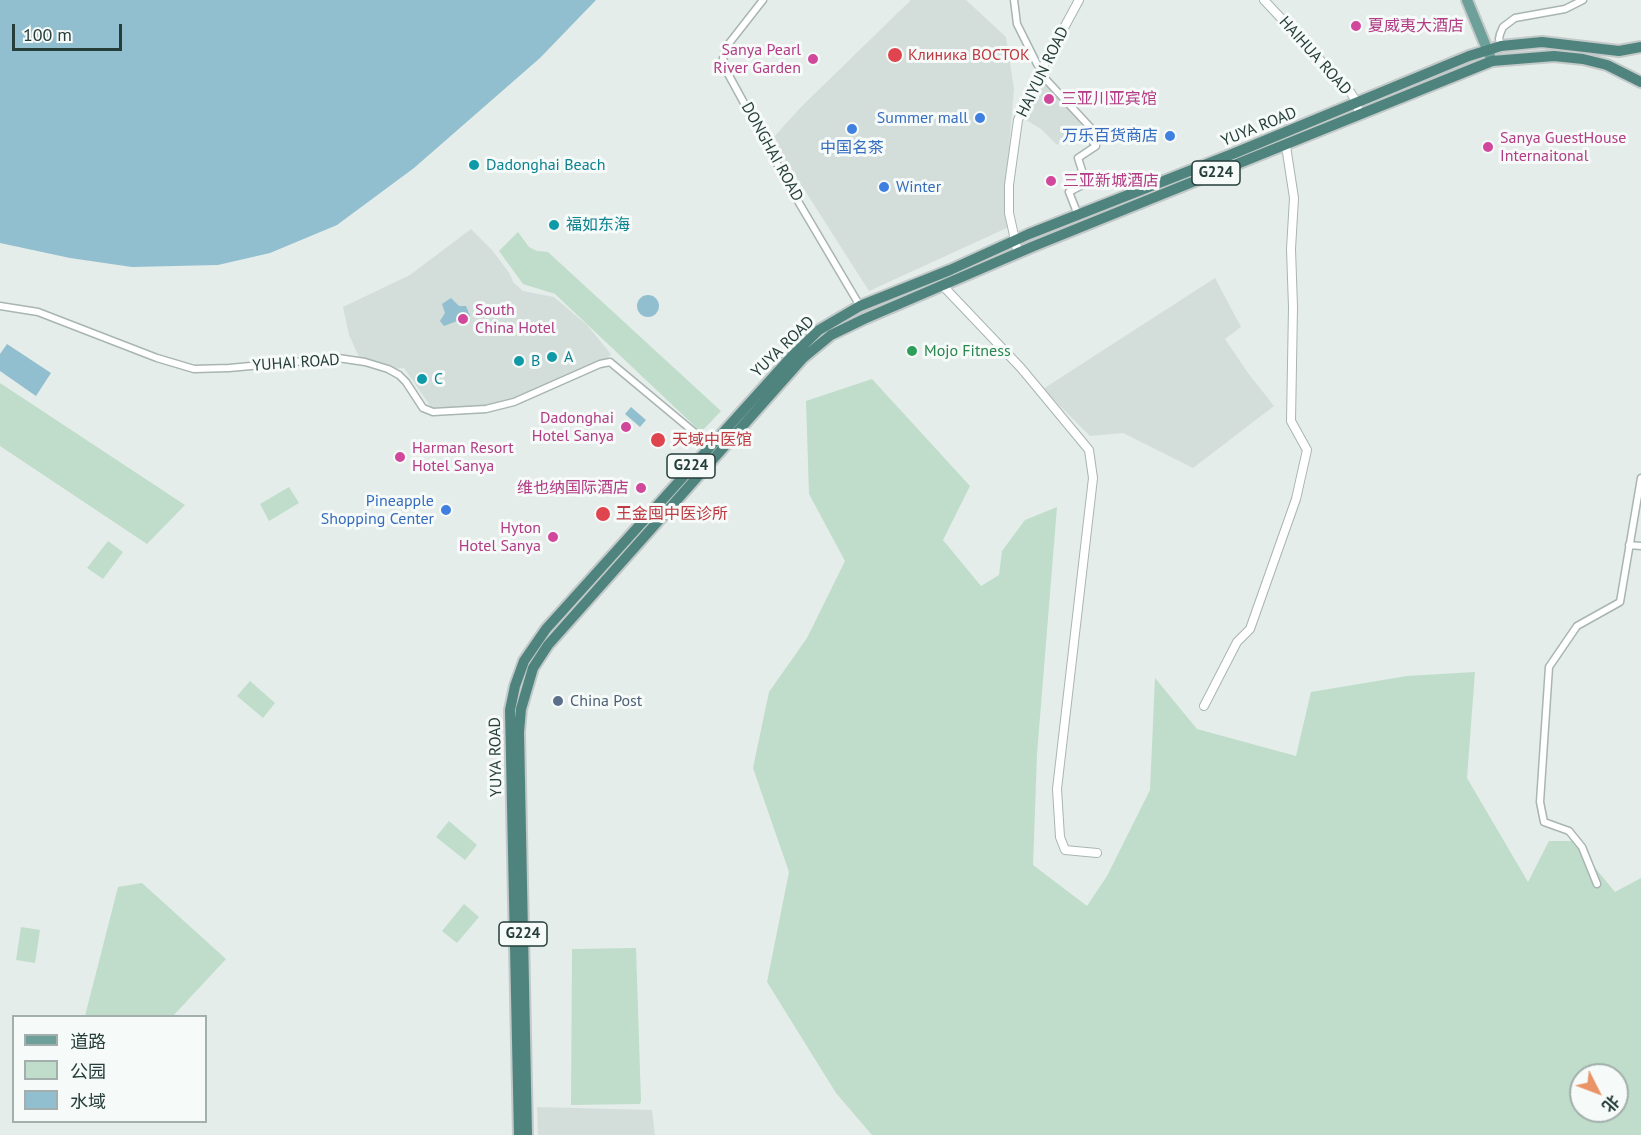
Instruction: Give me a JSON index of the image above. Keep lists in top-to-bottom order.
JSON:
{
  "streets": {
    "highway": ["YUYA ROAD", "G224"],
    "street": [
      "HAIHUA ROAD",
      "HAIYUN ROAD",
      "DONGHAI ROAD",
      "YUHAI ROAD"
    ]
  },
  "crossings": [
    ["HAIHUA ROAD", "YUYA ROAD"],
    ["HAIYUN ROAD", "YUYA ROAD"],
    ["YUYA ROAD", "DONGHAI ROAD"],
    ["YUYA ROAD", "YUHAI ROAD"]
  ],
  "places": [
    "夏威夷大酒店",
    "Клиника ВОСТОК",
    "Sanya Pearl River Garden",
    "三亚川亚宾馆",
    "Summer mall",
    "中国名茶",
    "万乐百货商店",
    "Sanya GuestHouse Internaitonal",
    "Dadonghai Beach",
    "三亚新城酒店",
    "Winter",
    "福如东海",
    "South China Hotel",
    "Mojo Fitness",
    "A",
    "B",
    "C",
    "Dadonghai Hotel Sanya",
    "天域中医馆",
    "Harman Resort Hotel Sanya",
    "维也纳国际酒店",
    "Pineapple Shopping Center",
    "王金囤中医诊所",
    "Hyton Hotel Sanya",
    "China Post"
  ],
  "legend": ["道路", "公园", "水域"],
  "scale_bar": "100 m",
  "north": "bottom right"
}
